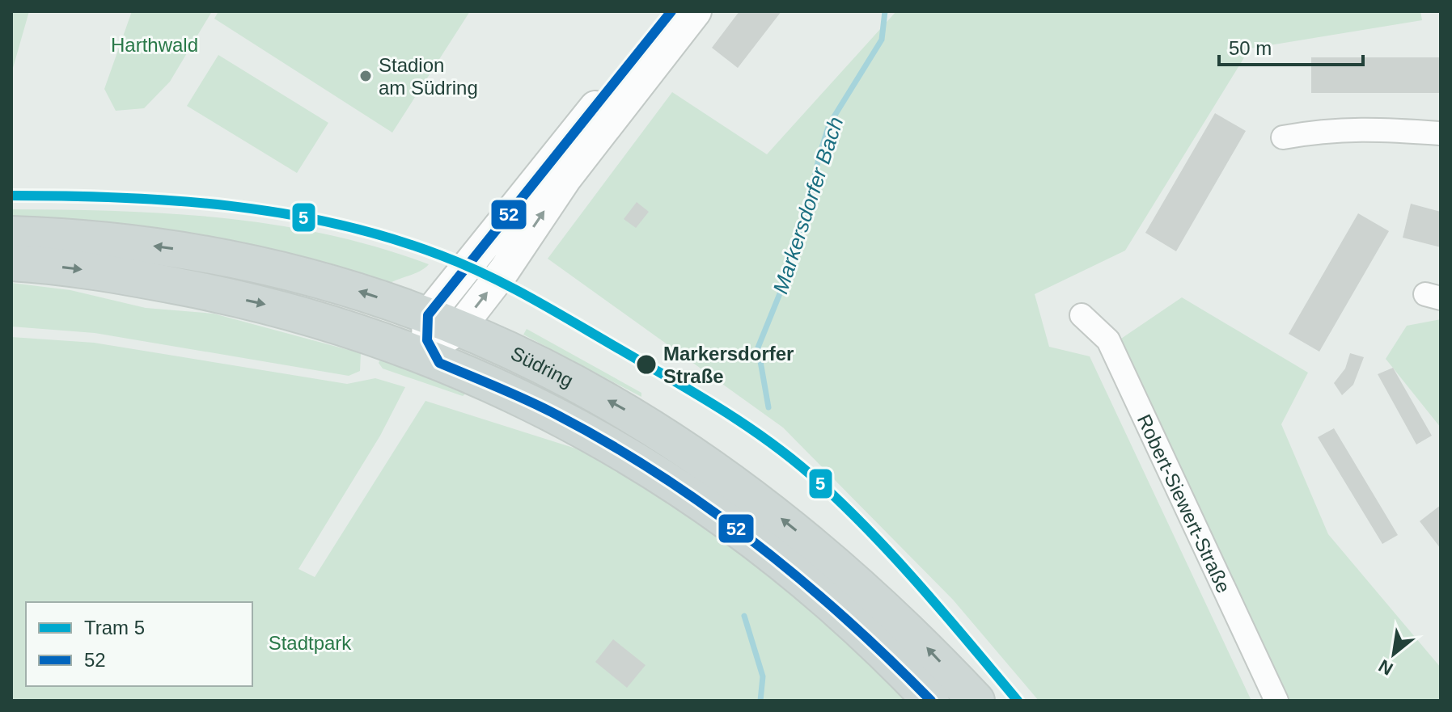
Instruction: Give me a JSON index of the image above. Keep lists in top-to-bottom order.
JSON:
{
  "streets": {
    "main road": ["Südring"],
    "street": ["Robert-Siewert-Straße"]
  },
  "water": ["Markersdorfer Bach"],
  "parks": ["Harthwald", "Stadtpark"],
  "places": ["Stadion am Südring", "Markersdorfer Straße"],
  "lines": ["transit line 52", "tram line 5"],
  "legend": ["Tram 5", "52"],
  "scale_bar": "50 m",
  "north": "bottom left"
}
